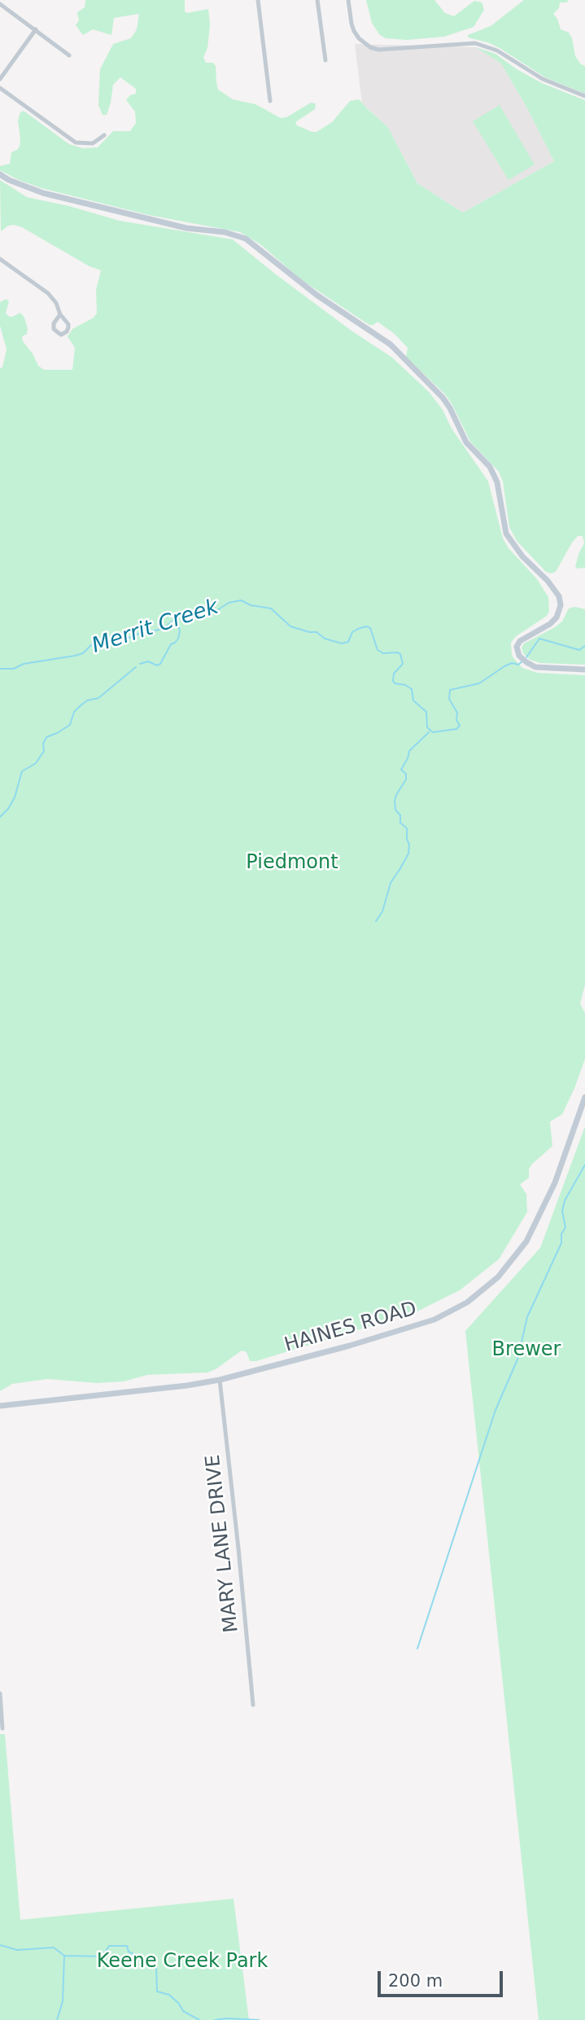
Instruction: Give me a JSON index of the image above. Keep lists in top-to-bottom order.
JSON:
{
  "streets": {
    "street": ["HAINES ROAD", "MARY LANE DRIVE"]
  },
  "crossings": [
    ["HAINES ROAD", "MARY LANE DRIVE"]
  ],
  "water": ["Merrit Creek"],
  "parks": ["Piedmont", "Brewer", "Keene Creek Park"],
  "scale_bar": "200 m"
}
